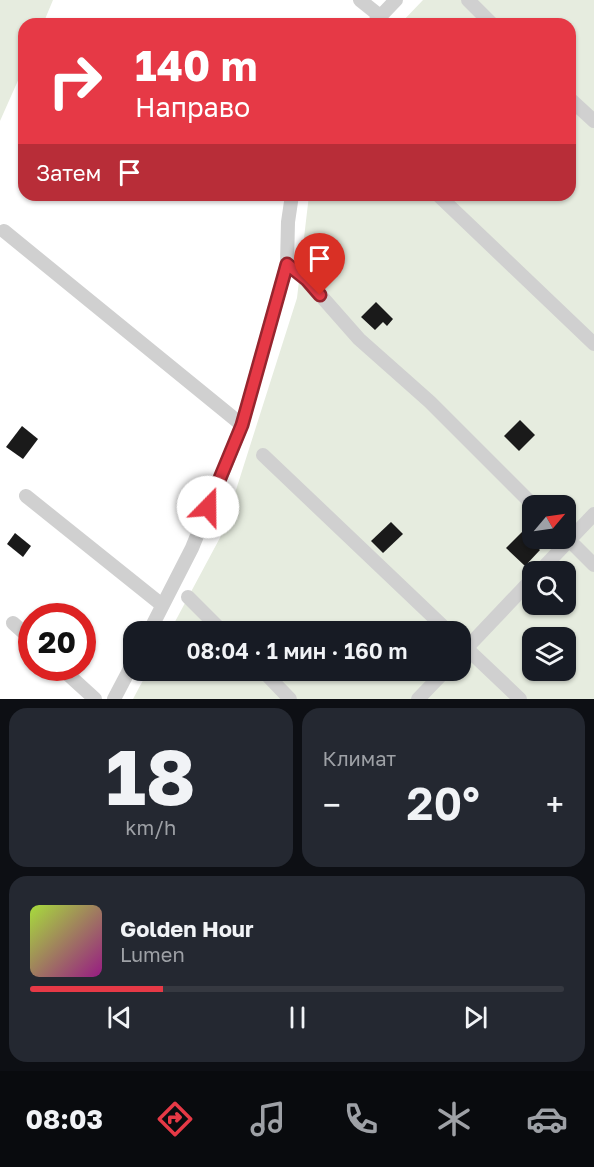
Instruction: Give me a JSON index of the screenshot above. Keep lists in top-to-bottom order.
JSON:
{
  "north": "top right",
  "page": {
    "turn": ["140 m", "Направо"],
    "then": "Затем",
    "limit": "20",
    "trip": "08:04 · 1 мин · 160 m",
    "tile": [
      ["18", "km/h"],
      "Климат"
    ],
    "heat": ["−", "20°", "+"],
    "song": ["Golden Hour", "Lumen"],
    "tabs": "08:03"
  }
}
